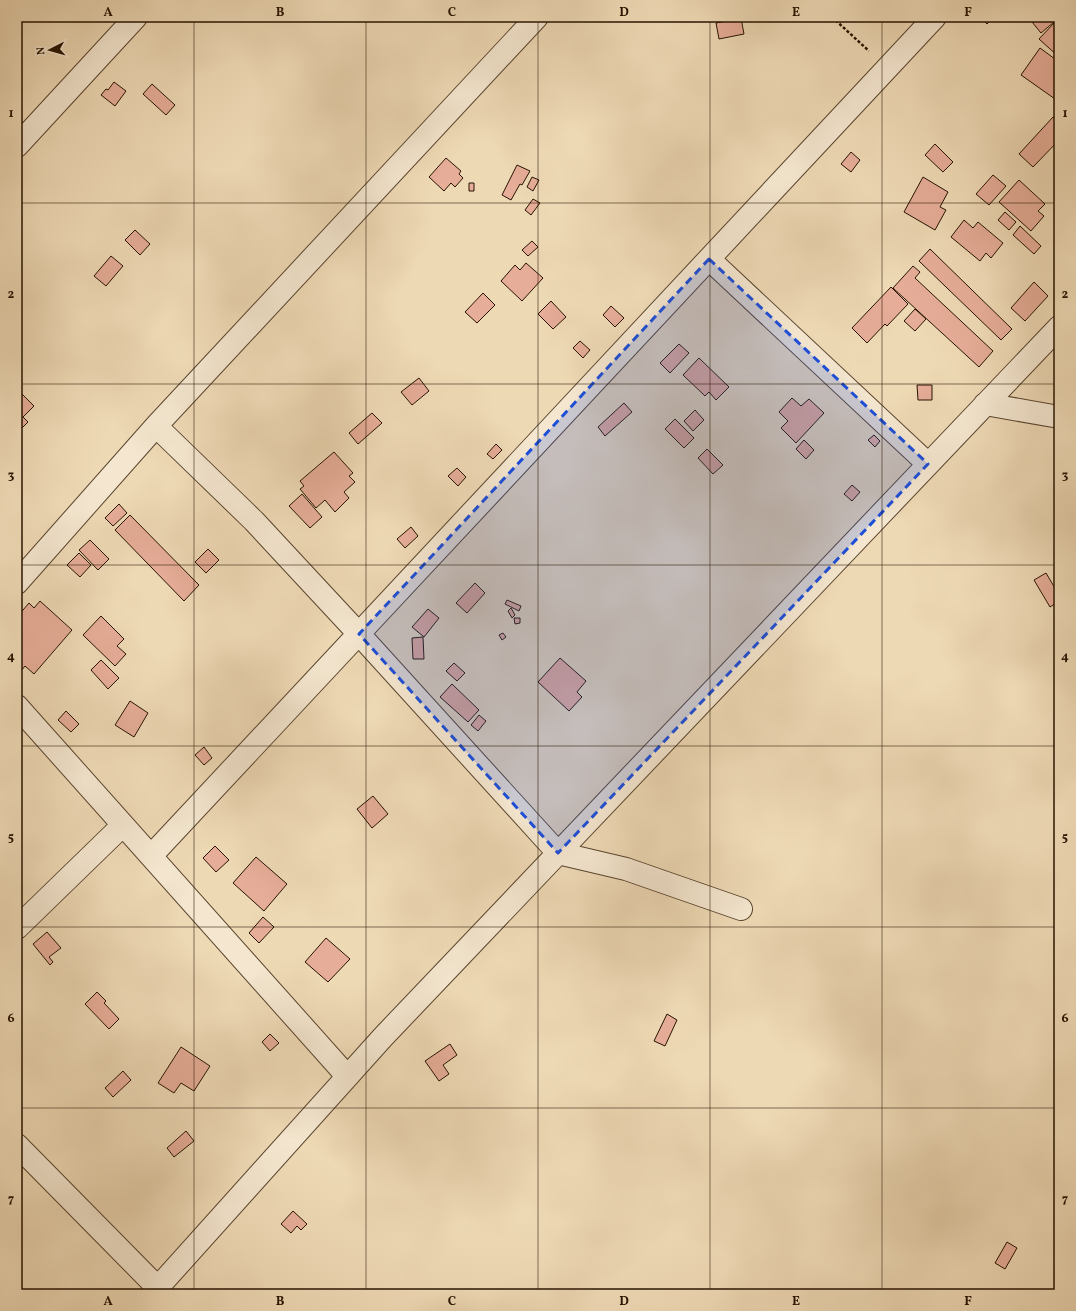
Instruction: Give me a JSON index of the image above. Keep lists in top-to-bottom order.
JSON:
{
  "north": "left",
  "grid": {
    "columns": [
      "A",
      "B",
      "C",
      "D",
      "E",
      "F"
    ],
    "rows": [
      "1",
      "2",
      "3",
      "4",
      "5",
      "6",
      "7"
    ]
  }
}
